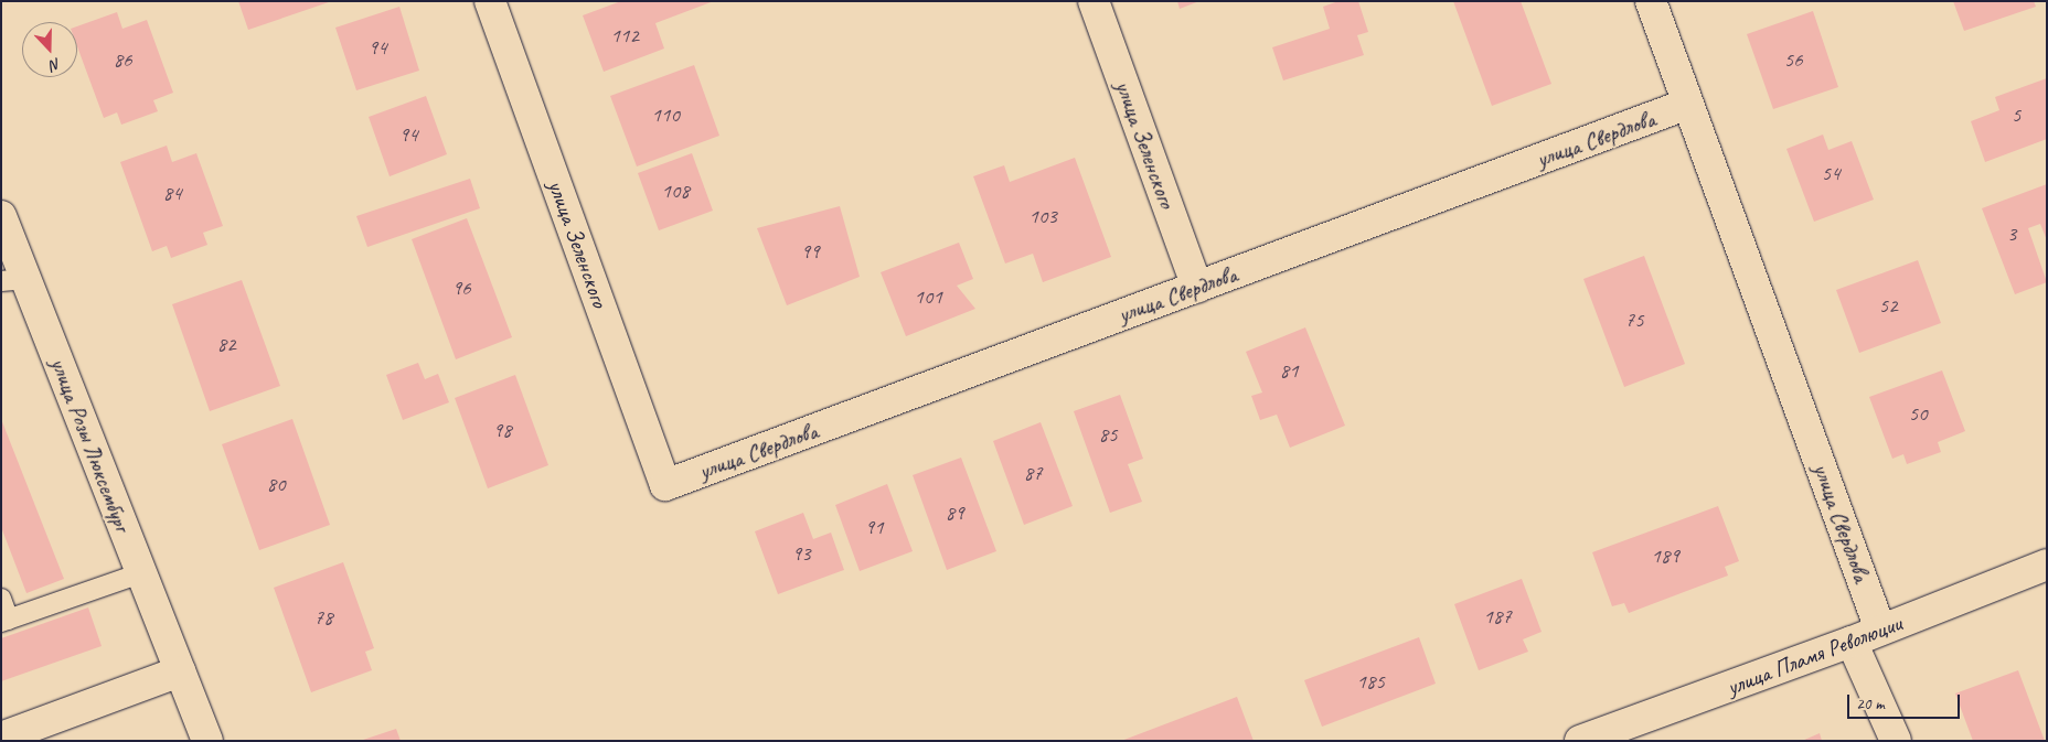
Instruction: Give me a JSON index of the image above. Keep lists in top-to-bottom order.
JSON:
{
  "streets": {
    "street": [
      "улица Свердлова",
      "улица Зеленского",
      "улица Розы Люксембург",
      "улица Пламя Революции"
    ]
  },
  "crossings": [
    ["улица Свердлова", "улица Зеленского"],
    ["улица Свердлова", "улица Пламя Революции"]
  ],
  "house_numbers": [
    "112",
    "94",
    "86",
    "56",
    "110",
    "5",
    "94",
    "54",
    "108",
    "84",
    "103",
    "3",
    "99",
    "96",
    "101",
    "52",
    "75",
    "82",
    "81",
    "50",
    "98",
    "85",
    "87",
    "80",
    "89",
    "91",
    "93",
    "189",
    "187",
    "78",
    "185"
  ],
  "scale_bar": "20 m",
  "north": "bottom"
}
